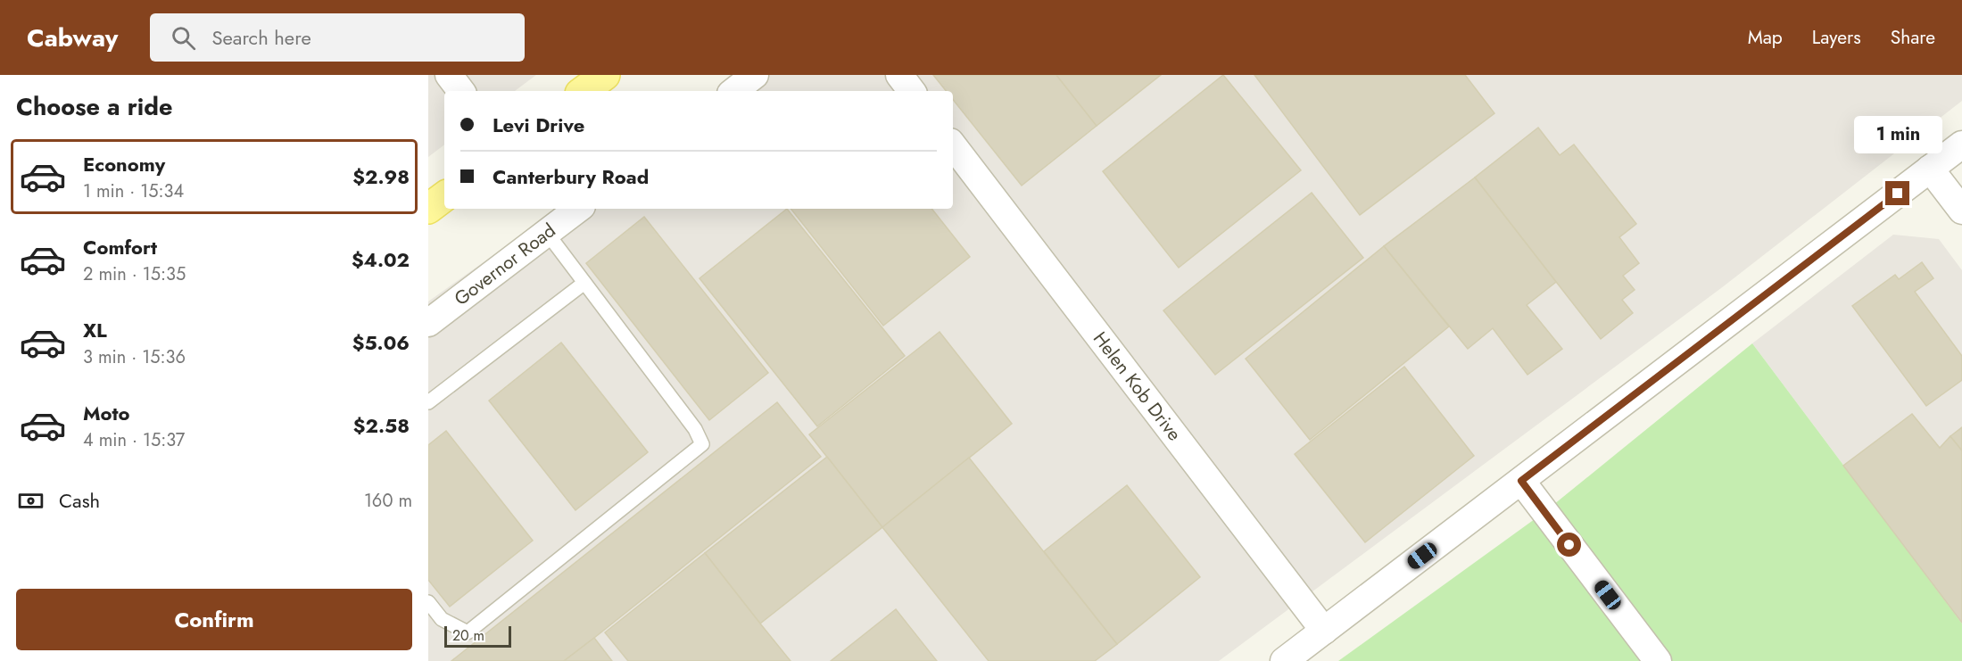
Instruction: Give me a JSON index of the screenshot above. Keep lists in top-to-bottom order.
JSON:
{
  "streets": {
    "street": ["Governor Road", "Helen Kob Drive"]
  },
  "scale_bar": "20 m",
  "page": {
    "header": "Cabway",
    "search": "Search here",
    "nav": ["Map", "Layers", "Share"],
    "heading": "Choose a ride",
    "banner": ["Levi Drive", "Canterbury Road"],
    "bubble": "1 min",
    "list": [
      {
        "name": "Economy",
        "note": "1 min · 15:34",
        "value": "$2.98"
      },
      {
        "name": "Comfort",
        "note": "2 min · 15:35",
        "value": "$4.02"
      },
      {
        "name": "XL",
        "note": "3 min · 15:36",
        "value": "$5.06"
      },
      {
        "name": "Moto",
        "note": "4 min · 15:37",
        "value": "$2.58"
      }
    ],
    "pay": ["Cash", "160 m"],
    "buttons": "Confirm",
    "scale": "20 m"
  }
}
